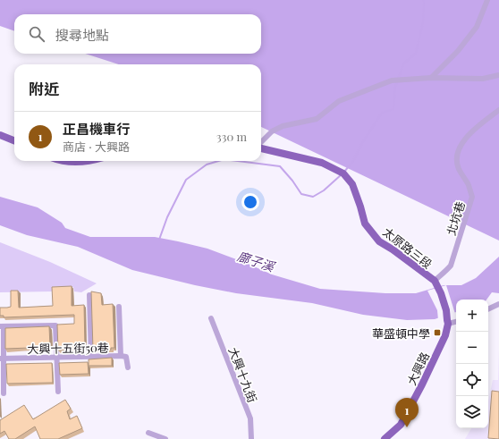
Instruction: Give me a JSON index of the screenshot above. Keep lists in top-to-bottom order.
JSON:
{
  "streets": {
    "main road": ["太原路三段", "大興路"],
    "street": ["北坑巷", "大興十五街50巷", "大興十九街"]
  },
  "crossings": [
    ["北坑巷", "太原路三段"]
  ],
  "water": ["廍子溪"],
  "places": {
    "transit": ["華盛頓中學"]
  },
  "page": {
    "search": "搜尋地點",
    "heading": "附近",
    "list": [
      {
        "mark": "1",
        "name": "正昌機車行",
        "note": "商店 · 大興路",
        "value": "330 m"
      }
    ],
    "map_buttons": ["+", "−"],
    "pins": "1"
  }
}
